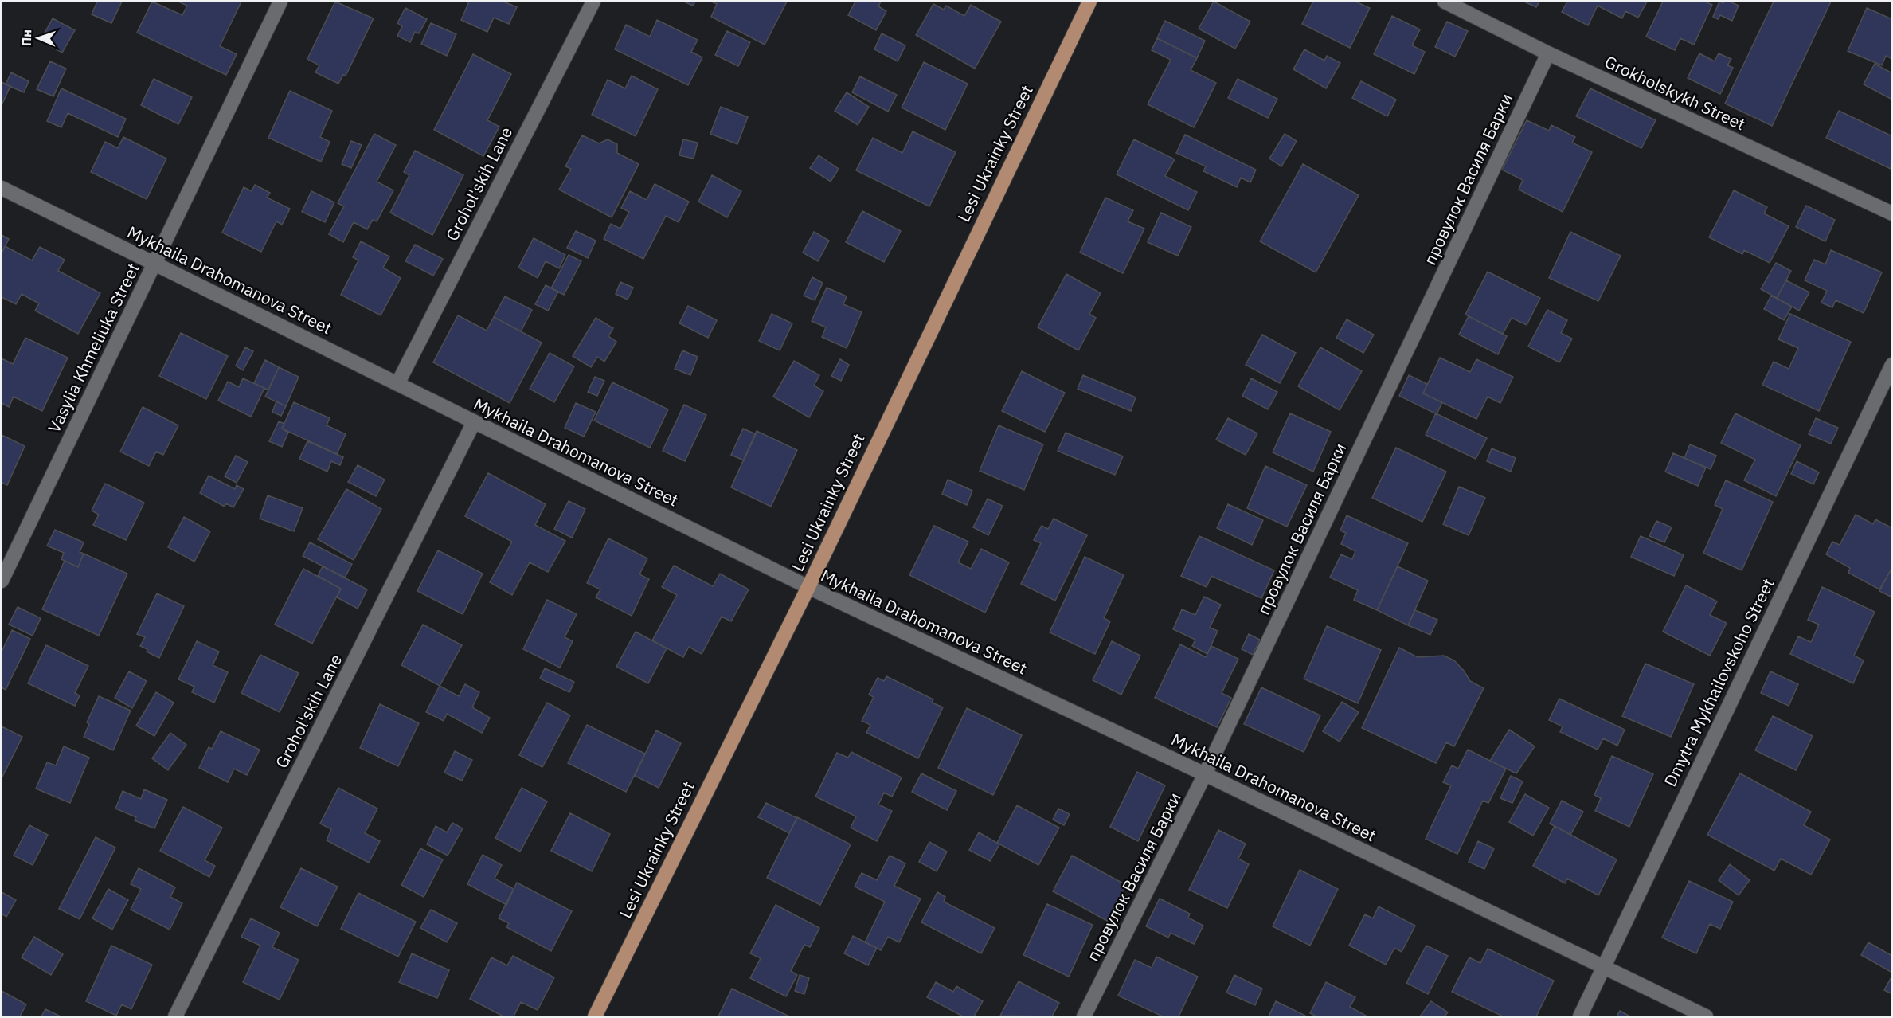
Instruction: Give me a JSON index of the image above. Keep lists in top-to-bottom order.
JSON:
{
  "streets": {
    "main road": ["Lesi Ukrainky Street"],
    "street": [
      "Grokholskykh Street",
      "провулок Василя Барки",
      "Grohol'skih Lane",
      "Mykhaila Drahomanova Street",
      "Vasylia Khmeliuka Street",
      "Dmytra Mykhailovskoho Street"
    ]
  },
  "crossings": [
    ["Grokholskykh Street", "провулок Василя Барки"],
    ["Lesi Ukrainky Street", "Mykhaila Drahomanova Street"],
    ["провулок Василя Барки", "Mykhaila Drahomanova Street"],
    ["Grohol'skih Lane", "Mykhaila Drahomanova Street"],
    ["Mykhaila Drahomanova Street", "Vasylia Khmeliuka Street"],
    ["Mykhaila Drahomanova Street", "Dmytra Mykhailovskoho Street"]
  ],
  "north": "left"
}
